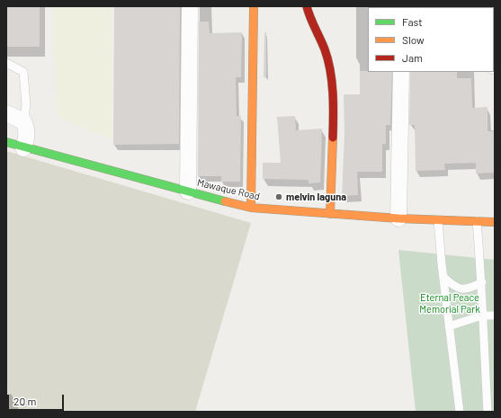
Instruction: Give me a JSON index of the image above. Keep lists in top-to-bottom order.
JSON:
{
  "streets": {
    "main road": ["Mawaque Road"]
  },
  "parks": ["Eternal Peace Memorial Park"],
  "places": ["melvin laguna"],
  "legend": ["Fast", "Slow", "Jam"],
  "scale_bar": "20 m"
}
